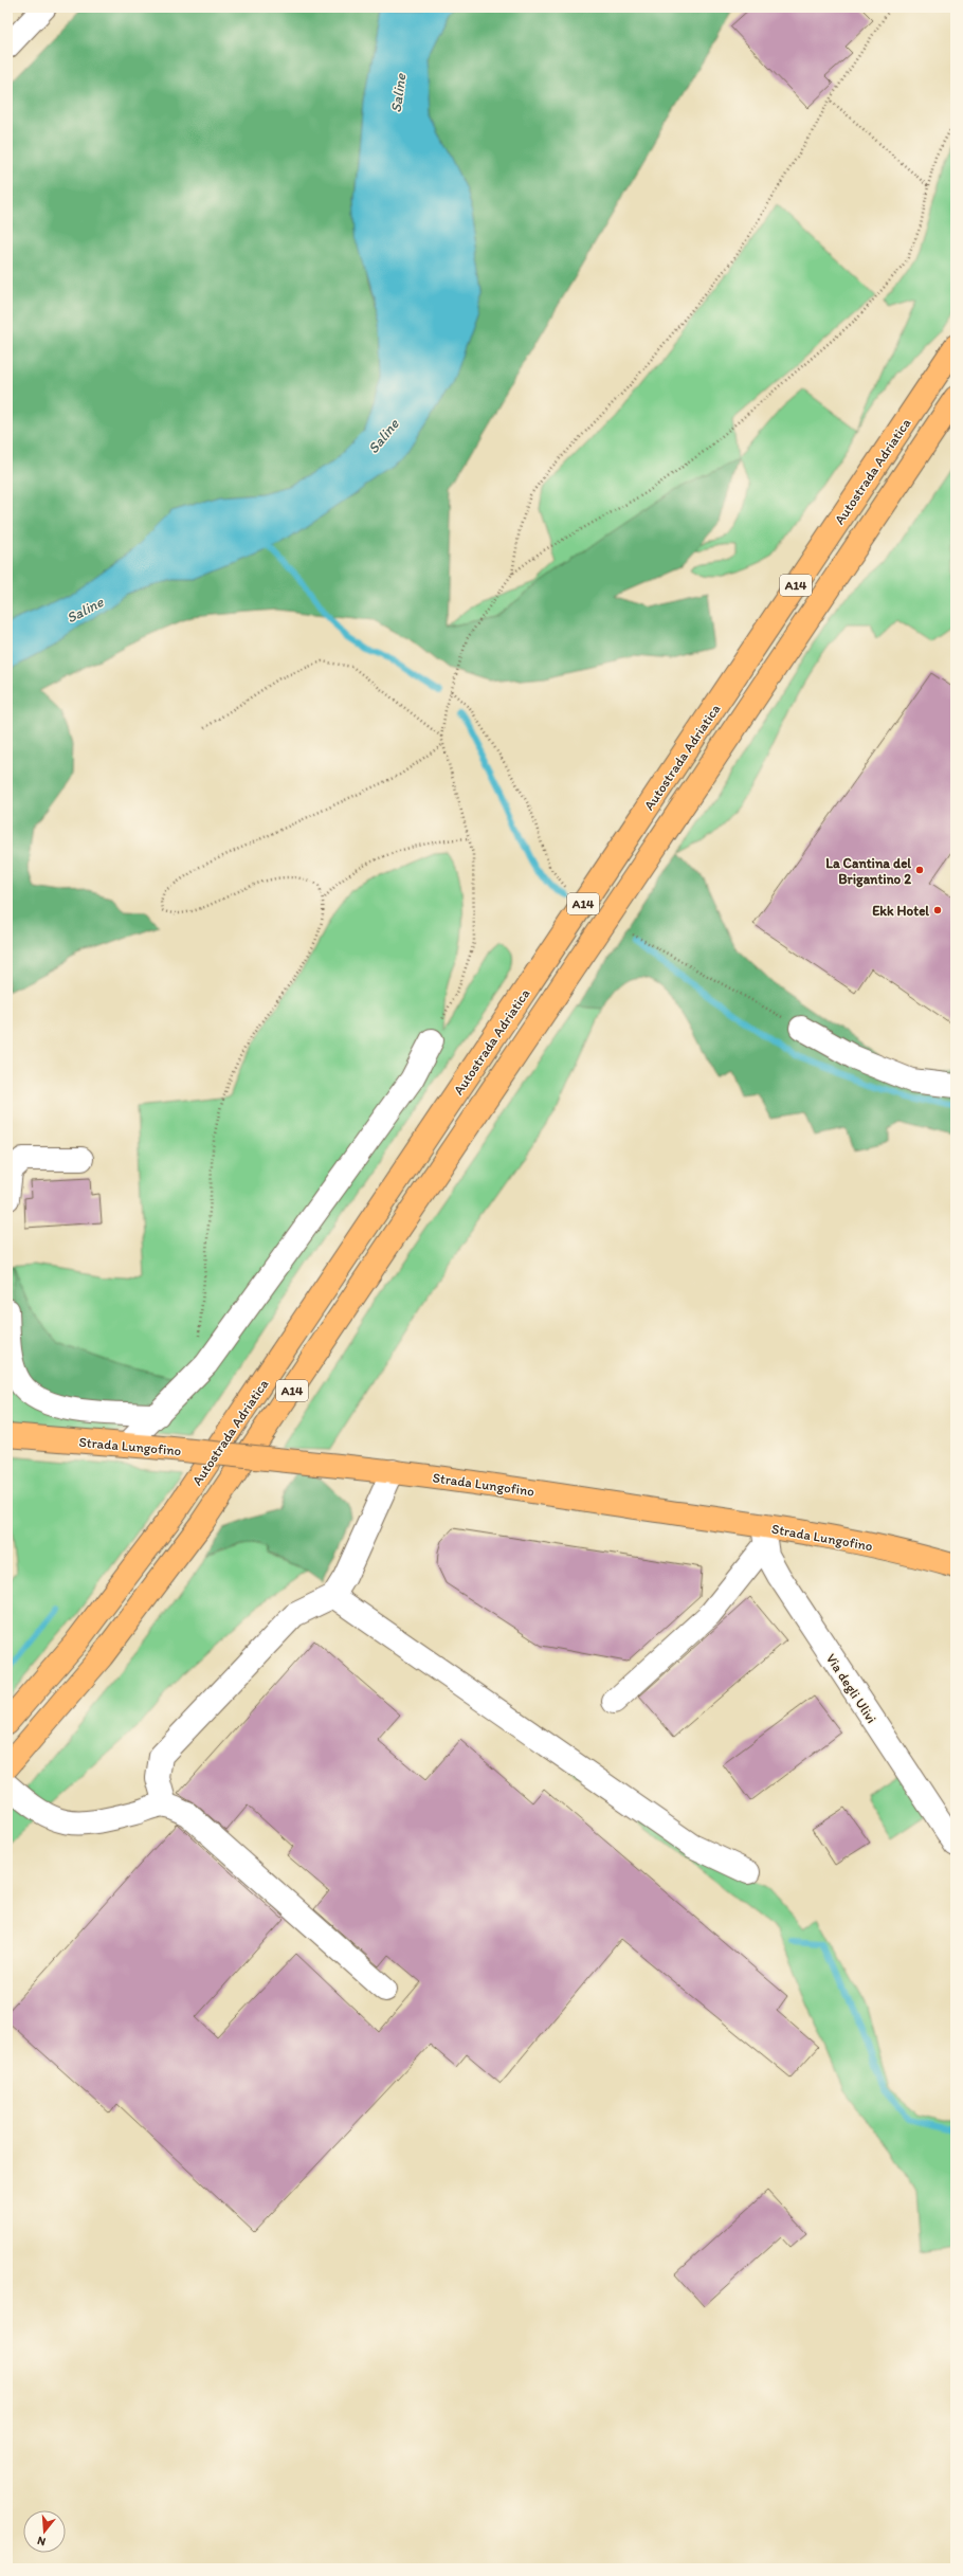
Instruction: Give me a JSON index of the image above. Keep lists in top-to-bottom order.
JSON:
{
  "streets": {
    "main road": ["Autostrada Adriatica", "A14", "Strada Lungofino"],
    "street": ["Via degli Ulivi"]
  },
  "crossings": [
    ["Strada Lungofino", "Via degli Ulivi"]
  ],
  "water": ["Saline"],
  "places": ["La Cantina del Brigantino 2", "Ekk Hotel"],
  "north": "bottom"
}
